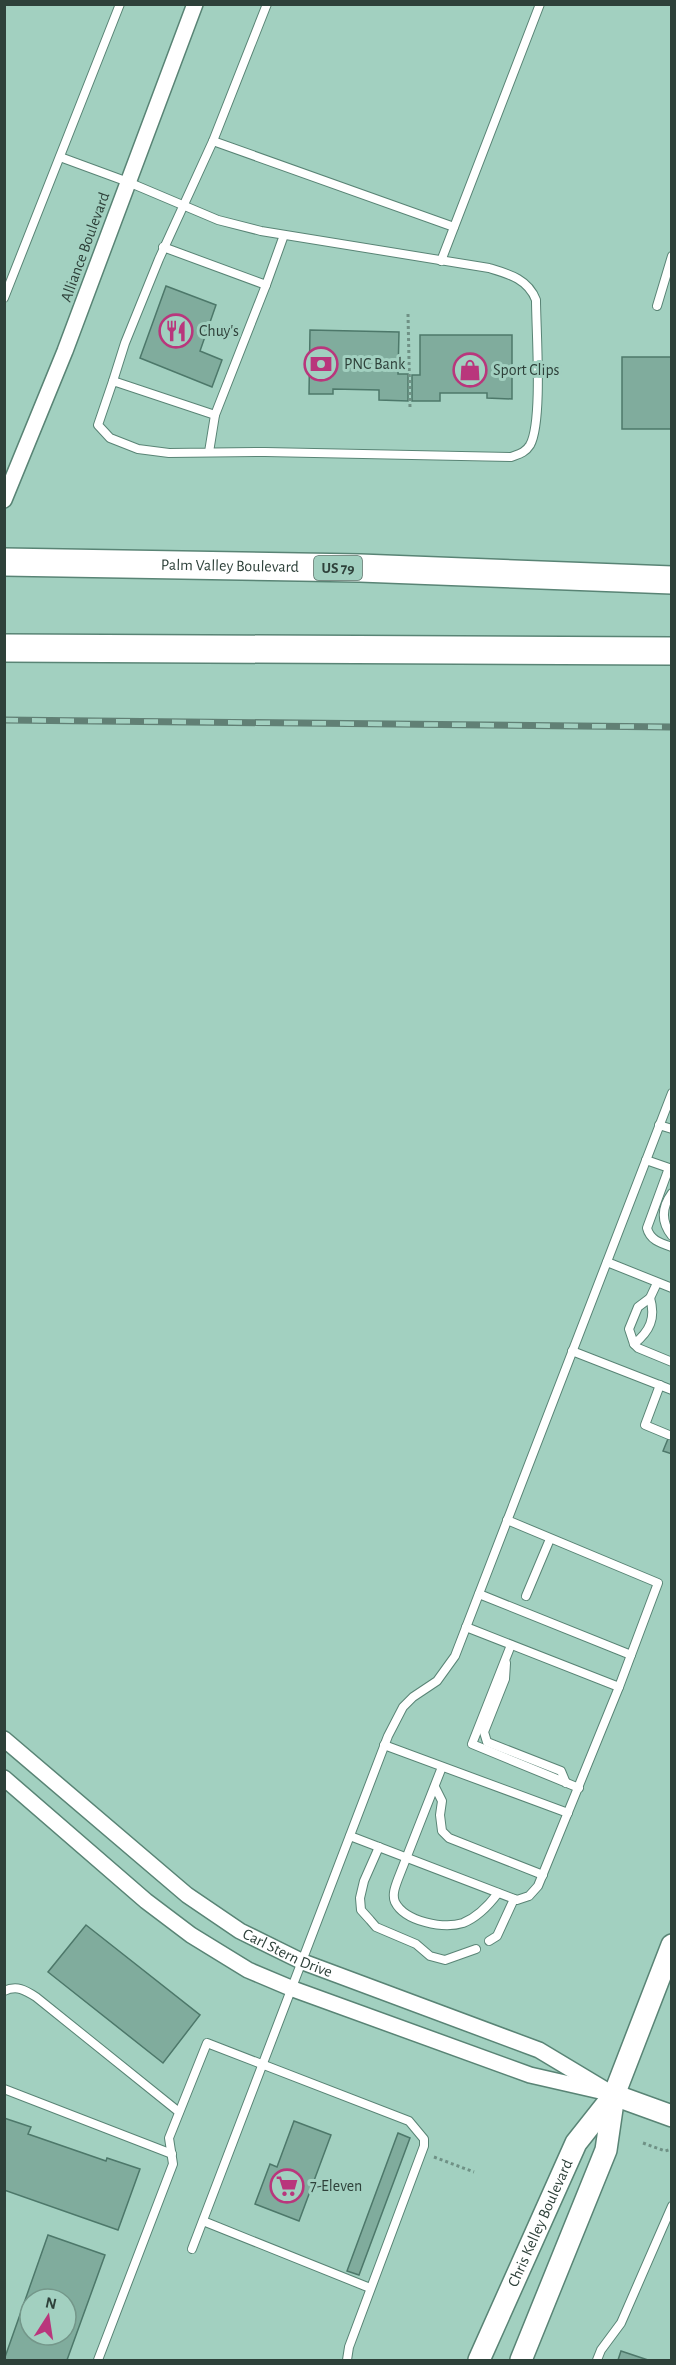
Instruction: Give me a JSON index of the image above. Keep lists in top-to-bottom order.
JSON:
{
  "streets": {
    "highway": ["Palm Valley Boulevard", "US 79"],
    "main road": ["Carl Stern Drive", "Chris Kelley Boulevard"],
    "street": ["Alliance Boulevard"]
  },
  "crossings": [
    ["Carl Stern Drive", "Chris Kelley Boulevard"]
  ],
  "places": {
    "restaurant": ["Chuy's"],
    "bank": ["PNC Bank"],
    "shop": ["Sport Clips"],
    "supermarket": ["7-Eleven"]
  },
  "north": "top"
}
